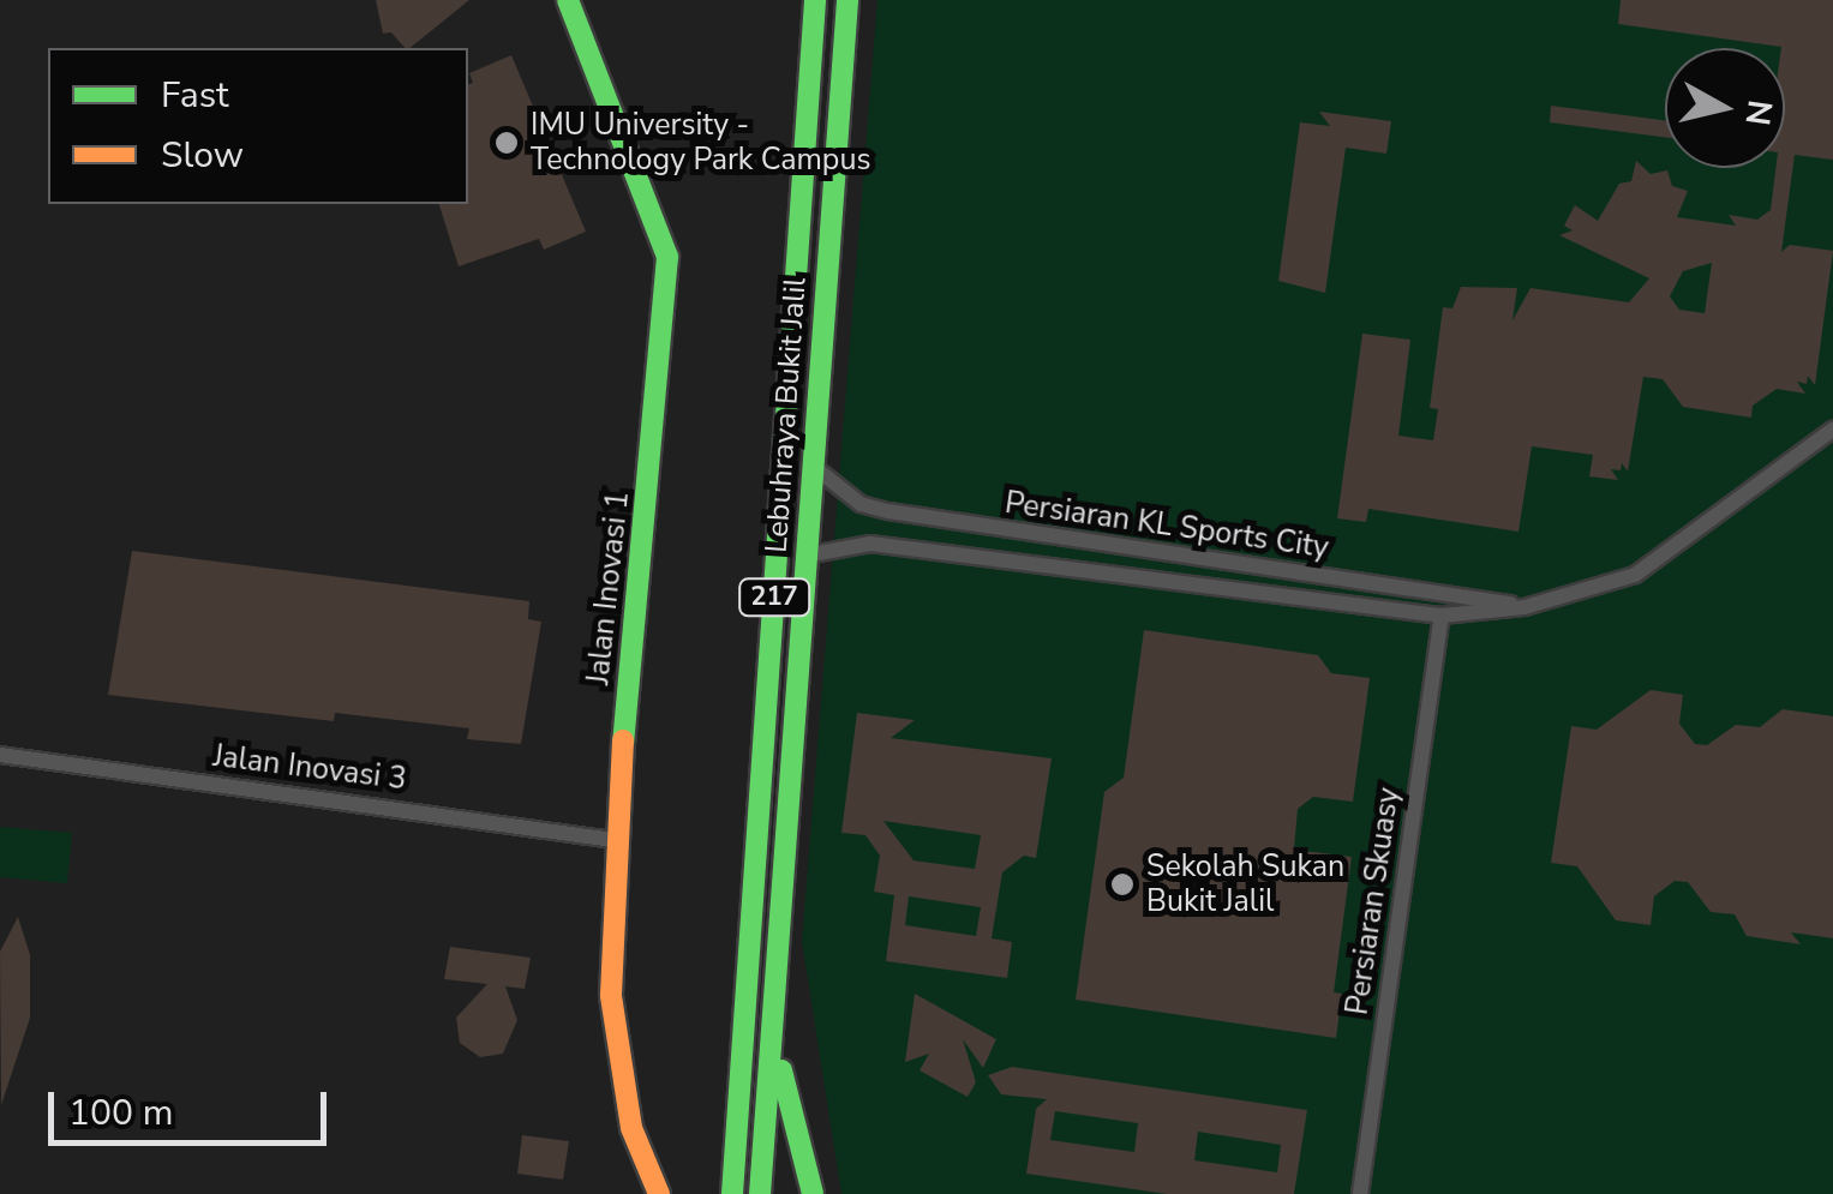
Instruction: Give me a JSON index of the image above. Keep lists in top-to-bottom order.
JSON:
{
  "streets": {
    "main road": ["Lebuhraya Bukit Jalil", "Jalan Inovasi 1", "217"],
    "street": ["Persiaran KL Sports City", "Jalan Inovasi 3", "Persiaran Skuasy"]
  },
  "crossings": [
    ["Lebuhraya Bukit Jalil", "Persiaran KL Sports City"],
    ["Persiaran KL Sports City", "Persiaran Skuasy"],
    ["Jalan Inovasi 1", "Jalan Inovasi 3"]
  ],
  "places": ["IMU University - Technology Park Campus", "Sekolah Sukan Bukit Jalil"],
  "legend": ["Fast", "Slow"],
  "scale_bar": "100 m",
  "north": "right"
}
